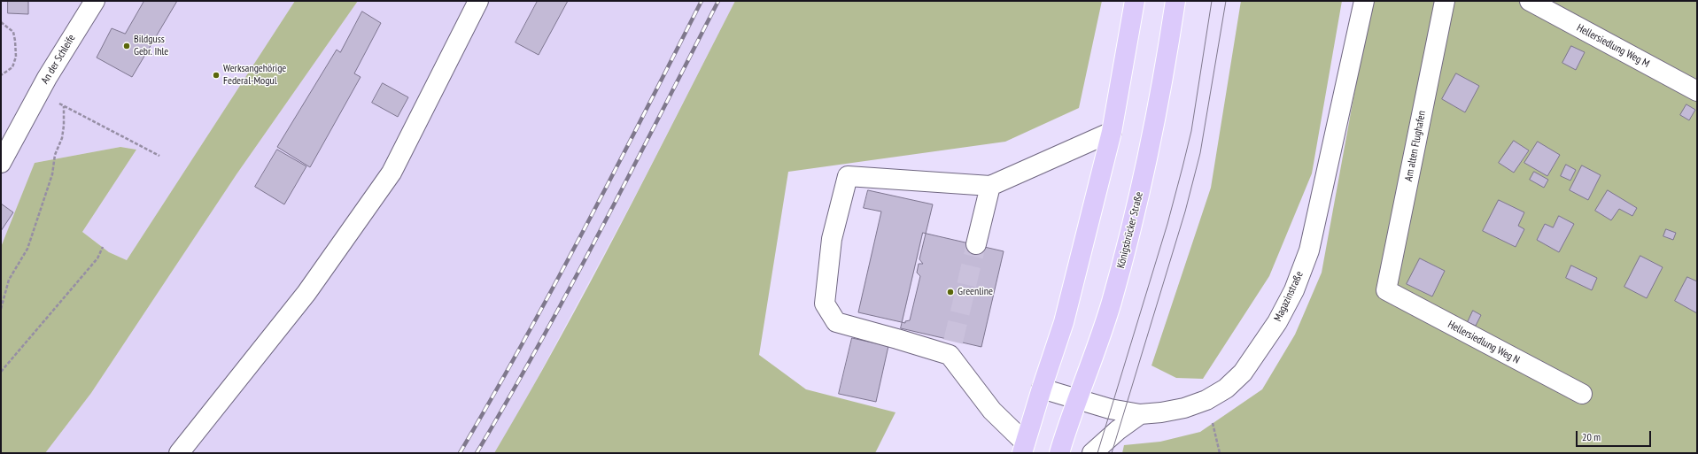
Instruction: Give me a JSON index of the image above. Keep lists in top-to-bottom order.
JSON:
{
  "streets": {
    "main road": ["Königsbrücker Straße"],
    "street": [
      "Hellersiedlung Weg M",
      "An der Schleife",
      "Am alten Flughafen",
      "Magazinstraße",
      "Hellersiedlung Weg N"
    ]
  },
  "crossings": [
    ["Am alten Flughafen", "Hellersiedlung Weg N"],
    ["Königsbrücker Straße", "Magazinstraße"]
  ],
  "places": ["Bildguss Gebr. Ihle", "Werksangehörige Federal-Mogul", "Greenline"],
  "scale_bar": "20 m"
}
